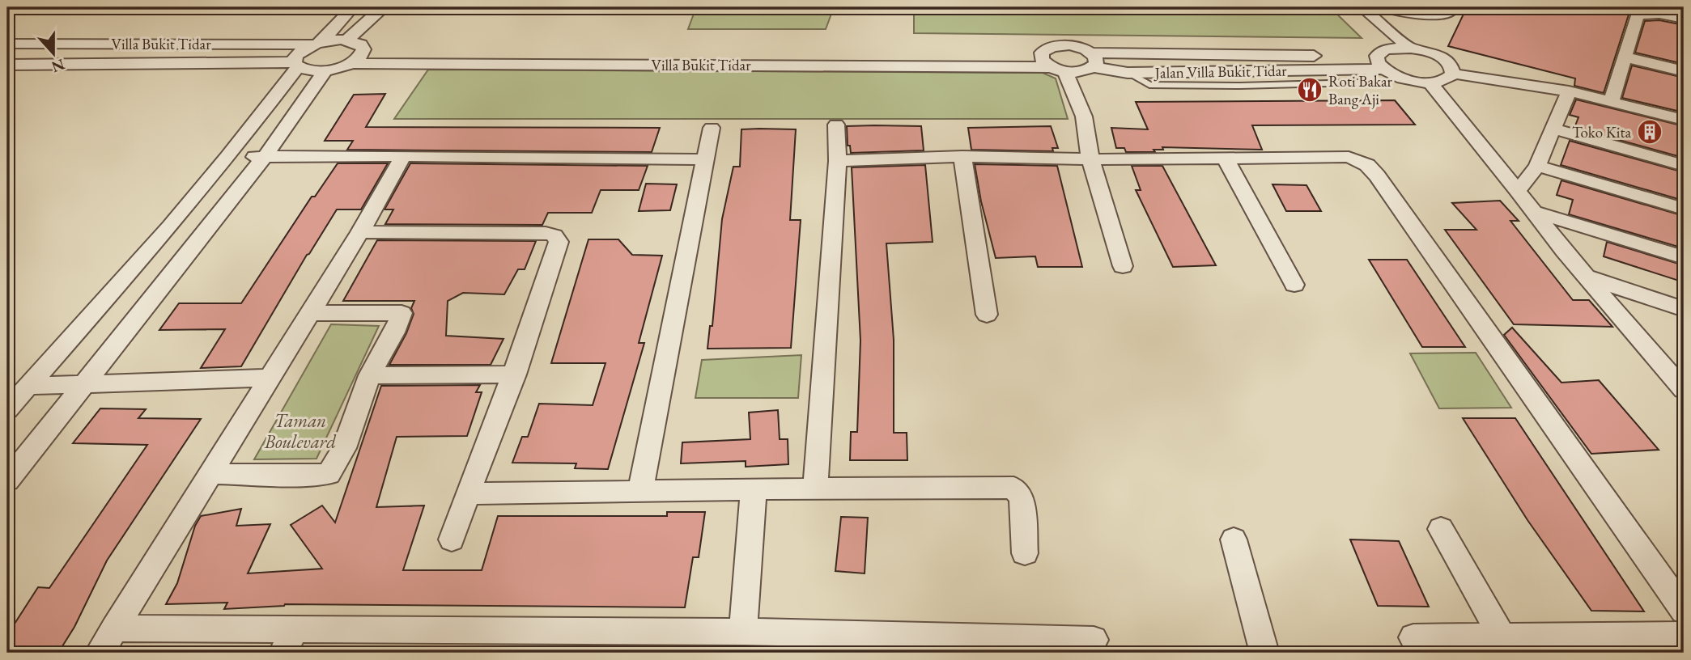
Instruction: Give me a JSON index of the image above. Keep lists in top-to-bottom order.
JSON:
{
  "streets": {
    "street": ["Villa Bukit Tidar", "Jalan Villa Bukit Tidar"]
  },
  "crossings": [
    ["Villa Bukit Tidar", "Jalan Villa Bukit Tidar"]
  ],
  "parks": ["Taman Boulevard"],
  "places": {
    "restaurant": ["Roti Bakar Bang Aji"],
    "building": ["Toko Kita"]
  },
  "north": "bottom"
}
